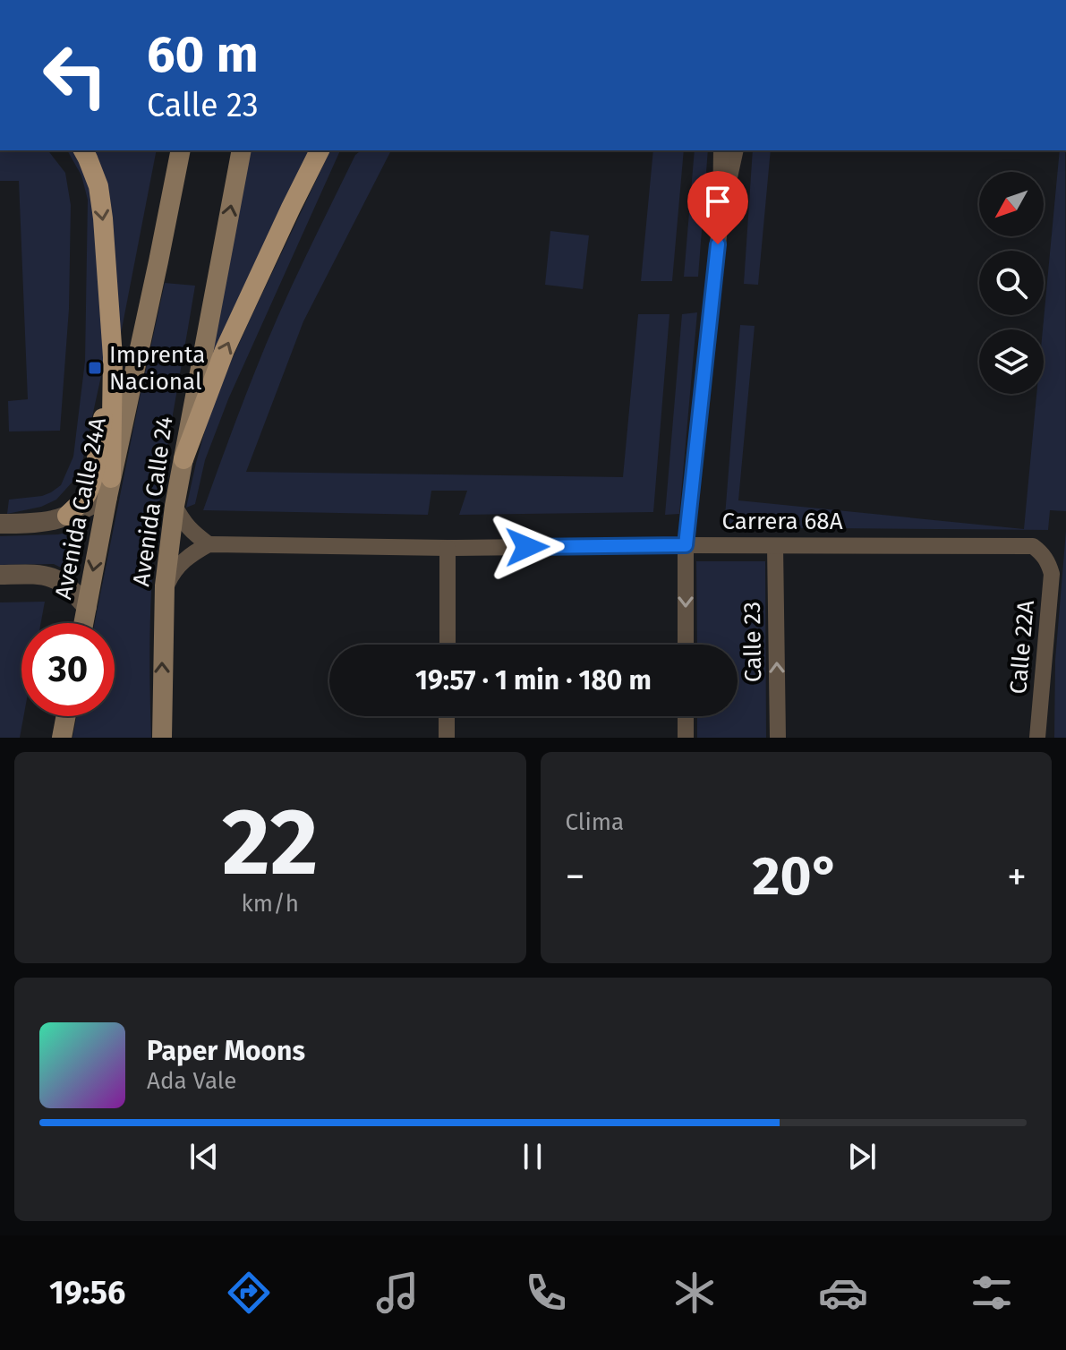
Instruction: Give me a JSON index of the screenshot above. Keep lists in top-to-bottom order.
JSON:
{
  "streets": {
    "main road": ["Avenida Calle 24", "Avenida Calle 24A"],
    "street": ["Carrera 68A", "Calle 23", "Calle 22A"]
  },
  "crossings": [
    ["Carrera 68A", "Calle 23"],
    ["Carrera 68A", "Calle 22A"]
  ],
  "places": {
    "transit": ["Imprenta Nacional"]
  },
  "north": "bottom left",
  "page": {
    "turn": ["60 m", "Calle 23"],
    "limit": "30",
    "trip": "19:57 · 1 min · 180 m",
    "tile": [
      ["22", "km/h"],
      "Clima"
    ],
    "heat": ["−", "20°", "+"],
    "song": ["Paper Moons", "Ada Vale"],
    "tabs": "19:56"
  }
}
